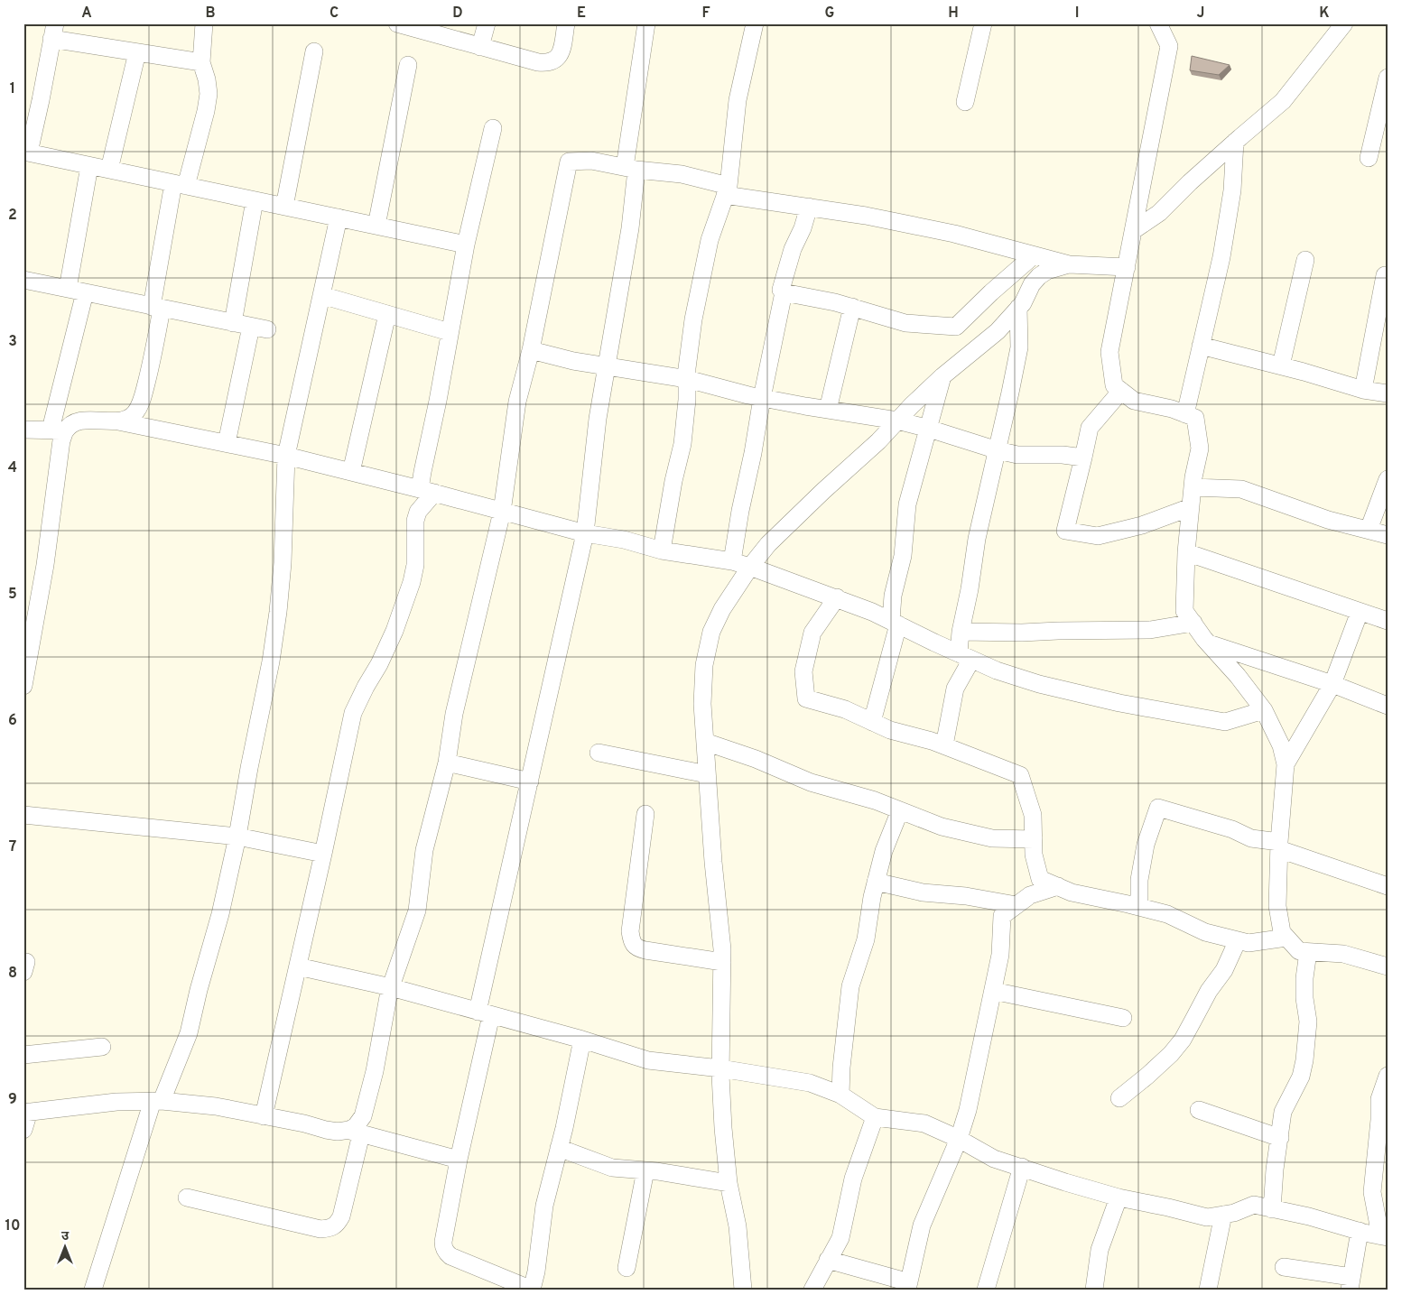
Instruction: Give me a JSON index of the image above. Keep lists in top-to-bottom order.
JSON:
{
  "north": "top",
  "grid": {
    "columns": [
      "A",
      "B",
      "C",
      "D",
      "E",
      "F",
      "G",
      "H",
      "I",
      "J",
      "K"
    ],
    "rows": [
      "1",
      "2",
      "3",
      "4",
      "5",
      "6",
      "7",
      "8",
      "9",
      "10"
    ]
  }
}
